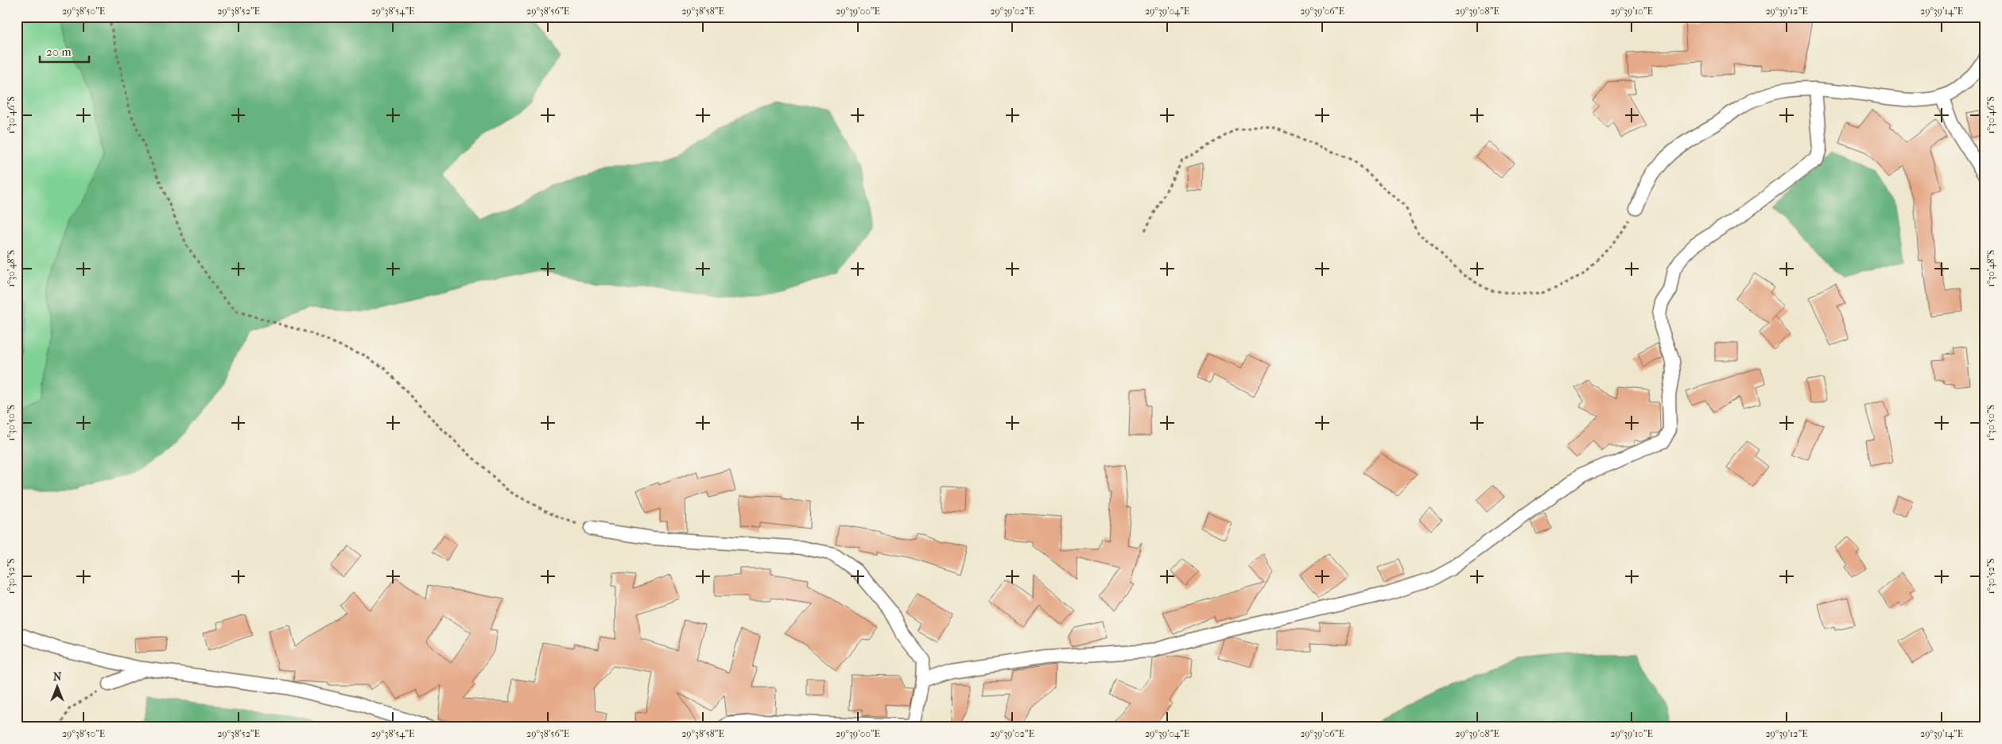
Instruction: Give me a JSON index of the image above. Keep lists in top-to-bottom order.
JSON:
{
  "scale_bar": "20 m",
  "north": "top",
  "coordinates": [
    "29°38'50\"E",
    "29°38'52\"E",
    "29°38'54\"E",
    "29°38'56\"E",
    "29°38'58\"E",
    "29°39'00\"E",
    "29°39'02\"E",
    "29°39'04\"E",
    "29°39'06\"E",
    "29°39'08\"E",
    "29°39'10\"E",
    "29°39'12\"E",
    "29°39'14\"E",
    "1°30'46\"S",
    "1°30'48\"S",
    "1°30'50\"S",
    "1°30'52\"S"
  ]
}
